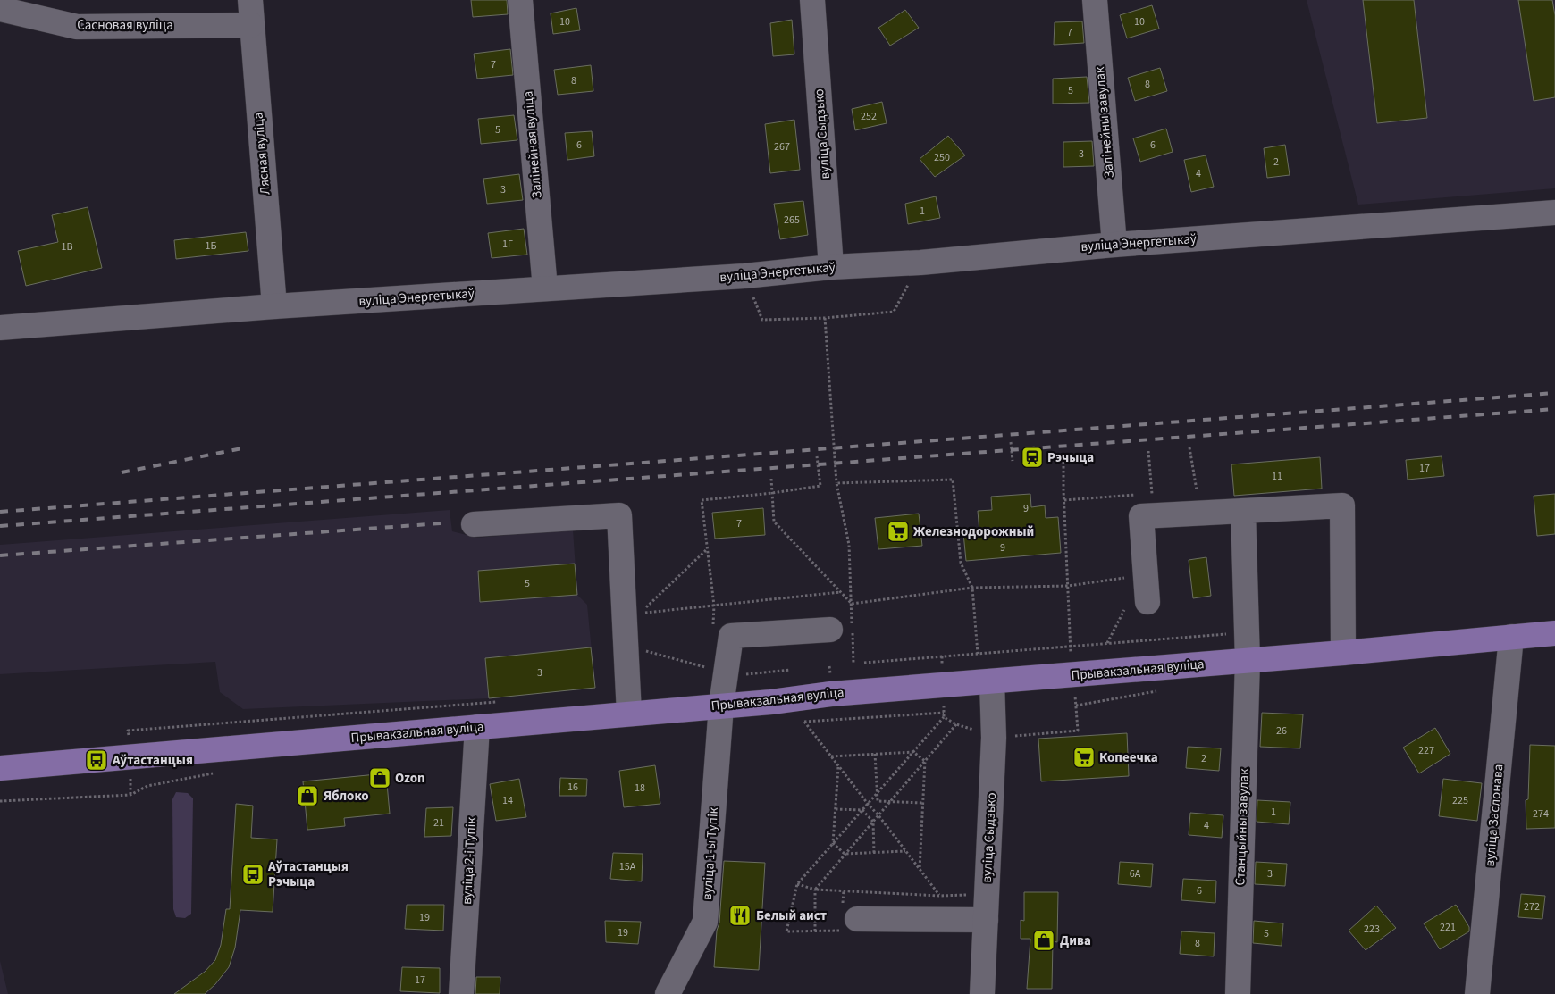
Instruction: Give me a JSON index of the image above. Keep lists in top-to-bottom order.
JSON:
{
  "streets": {
    "main road": ["Прывакзальная вуліца"],
    "street": [
      "Сасновая вуліца",
      "Залінейны завулак",
      "вуліца Сыдзько",
      "Залінейная вуліца",
      "Лясная вуліца",
      "вуліца Энергетыкаў",
      "вуліца Заслонава",
      "Станцыйны завулак",
      "вуліца 1-ы Тупік",
      "вуліца 2-і Тупік"
    ]
  },
  "crossings": [
    ["Сасновая вуліца", "Лясная вуліца"],
    ["Залінейны завулак", "вуліца Энергетыкаў"],
    ["вуліца Сыдзько", "вуліца Энергетыкаў"],
    ["вуліца Сыдзько", "Прывакзальная вуліца"],
    ["Залінейная вуліца", "вуліца Энергетыкаў"],
    ["Лясная вуліца", "вуліца Энергетыкаў"],
    ["Прывакзальная вуліца", "вуліца Заслонава"],
    ["Прывакзальная вуліца", "Станцыйны завулак"],
    ["Прывакзальная вуліца", "вуліца 1-ы Тупік"],
    ["Прывакзальная вуліца", "вуліца 2-і Тупік"]
  ],
  "places": {
    "station": ["Рэчыца"],
    "supermarket": ["Железнодорожный", "Копеечка"],
    "bus stop": ["Аўтастанцыя", "Аўтастанцыя Рэчыца"],
    "shop": ["Ozon", "Яблоко", "Дива"],
    "restaurant": ["Белый аист"]
  },
  "house_numbers": [
    "10",
    "10",
    "7",
    "7",
    "8",
    "8",
    "5",
    "252",
    "5",
    "6",
    "6",
    "267",
    "3",
    "250",
    "2",
    "4",
    "3",
    "1",
    "265",
    "1Г",
    "1Б",
    "1В",
    "17",
    "11",
    "9",
    "7",
    "9",
    "5",
    "3",
    "26",
    "227",
    "2",
    "16",
    "18",
    "14",
    "225",
    "1",
    "274",
    "21",
    "4",
    "15А",
    "6А",
    "3",
    "6",
    "272",
    "19",
    "221",
    "223",
    "19",
    "5",
    "8",
    "17"
  ]
}
